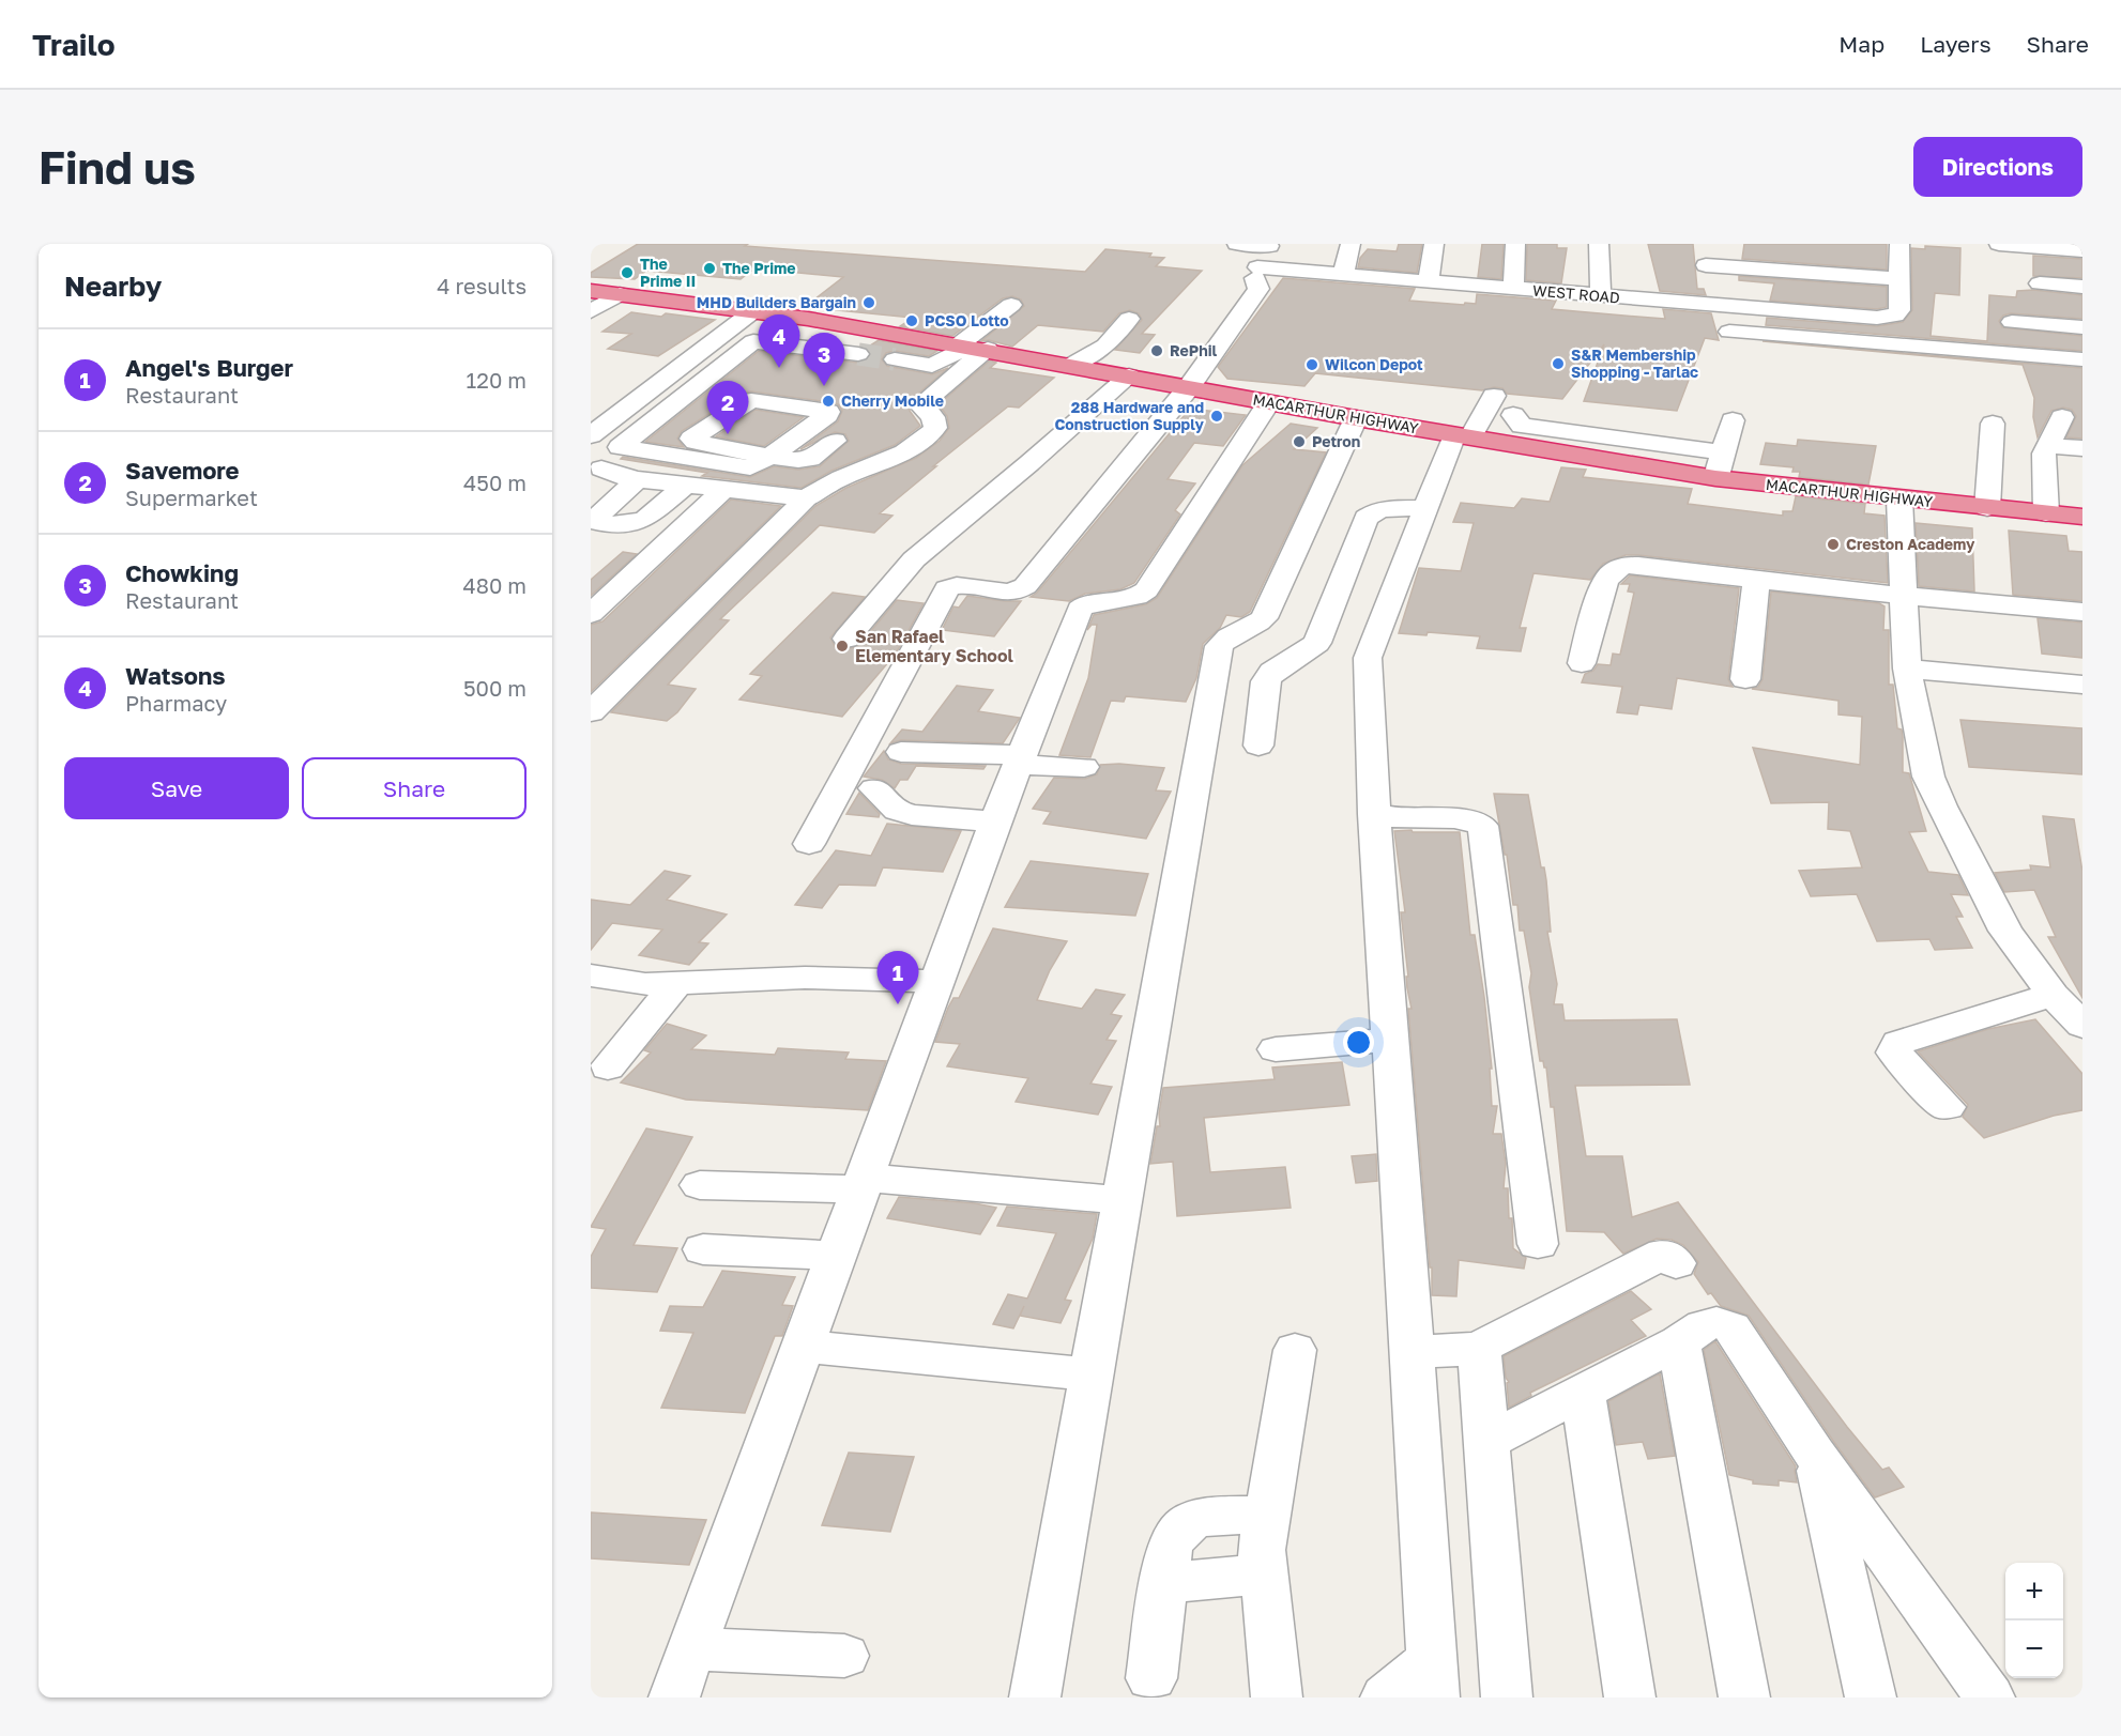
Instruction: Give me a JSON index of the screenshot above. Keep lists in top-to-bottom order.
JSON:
{
  "streets": {
    "highway": ["MACARTHUR HIGHWAY"],
    "street": ["WEST ROAD"]
  },
  "places": [
    "The Prime",
    "The Prime II",
    "MHD Builders Bargain",
    "PCSO Lotto",
    "RePhil",
    "S&R Membership Shopping - Tarlac",
    "Wilcon Depot",
    "Cherry Mobile",
    "288 Hardware and Construction Supply",
    "Petron",
    "Creston Academy",
    "San Rafael Elementary School"
  ],
  "page": {
    "header": "Trailo",
    "nav": ["Map", "Layers", "Share"],
    "buttons": [
      "Directions",
      ["Save", "Share"]
    ],
    "title": "Find us",
    "heading": ["Nearby", "4 results"],
    "pins": [
      "4",
      "3",
      "2",
      "1"
    ],
    "list": [
      {
        "mark": "1",
        "name": "Angel's Burger",
        "note": "Restaurant",
        "value": "120 m"
      },
      {
        "mark": "2",
        "name": "Savemore",
        "note": "Supermarket",
        "value": "450 m"
      },
      {
        "mark": "3",
        "name": "Chowking",
        "note": "Restaurant",
        "value": "480 m"
      },
      {
        "mark": "4",
        "name": "Watsons",
        "note": "Pharmacy",
        "value": "500 m"
      }
    ],
    "map_buttons": ["+", "−"]
  }
}
